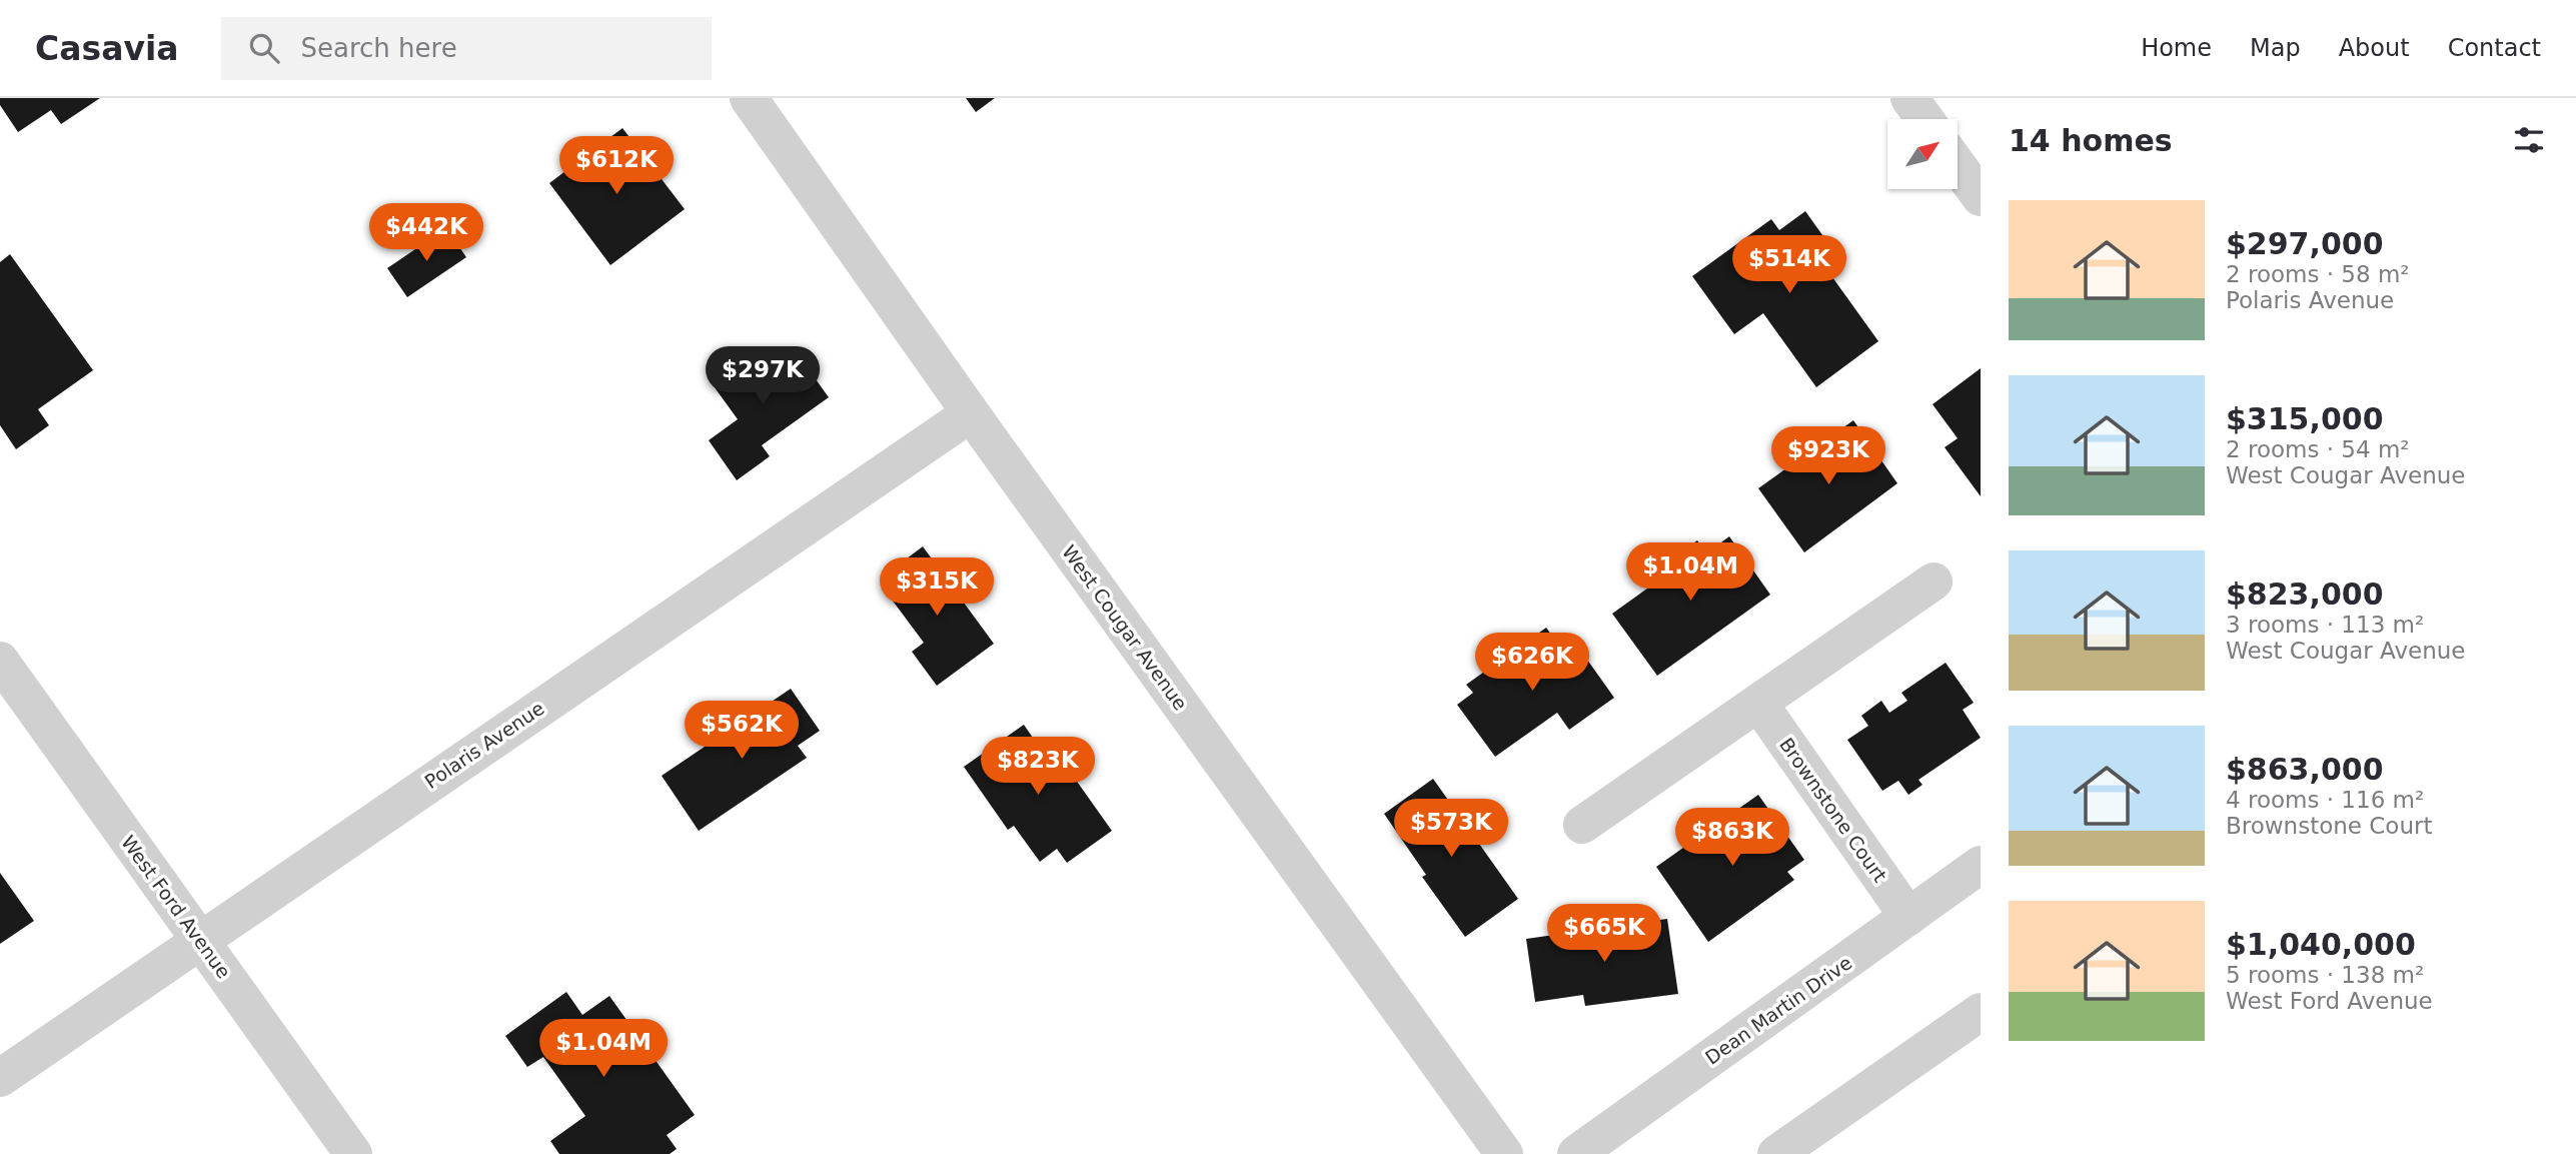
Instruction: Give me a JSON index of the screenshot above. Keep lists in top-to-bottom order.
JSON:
{
  "streets": {
    "street": [
      "West Cougar Avenue",
      "Polaris Avenue",
      "Brownstone Court",
      "West Ford Avenue",
      "Dean Martin Drive"
    ]
  },
  "crossings": [
    ["West Cougar Avenue", "Polaris Avenue"],
    ["Polaris Avenue", "West Ford Avenue"],
    ["Brownstone Court", "Dean Martin Drive"]
  ],
  "north": "top right",
  "page": {
    "header": "Casavia",
    "search": "Search here",
    "nav": [
      "Home",
      "Map",
      "About",
      "Contact"
    ],
    "heading": "14 homes",
    "price": [
      "$612K",
      "$442K",
      "$514K",
      "$297K",
      "$923K",
      "$1.04M",
      "$315K",
      "$626K",
      "$562K",
      "$823K",
      "$573K",
      "$863K",
      "$665K",
      "$1.04M"
    ],
    "list": [
      {
        "name": "$297,000",
        "note": "2 rooms · 58 m² · Polaris Avenue"
      },
      {
        "name": "$315,000",
        "note": "2 rooms · 54 m² · West Cougar Avenue"
      },
      {
        "name": "$823,000",
        "note": "3 rooms · 113 m² · West Cougar Avenue"
      },
      {
        "name": "$863,000",
        "note": "4 rooms · 116 m² · Brownstone Court"
      },
      {
        "name": "$1,040,000",
        "note": "5 rooms · 138 m² · West Ford Avenue"
      }
    ]
  }
}
